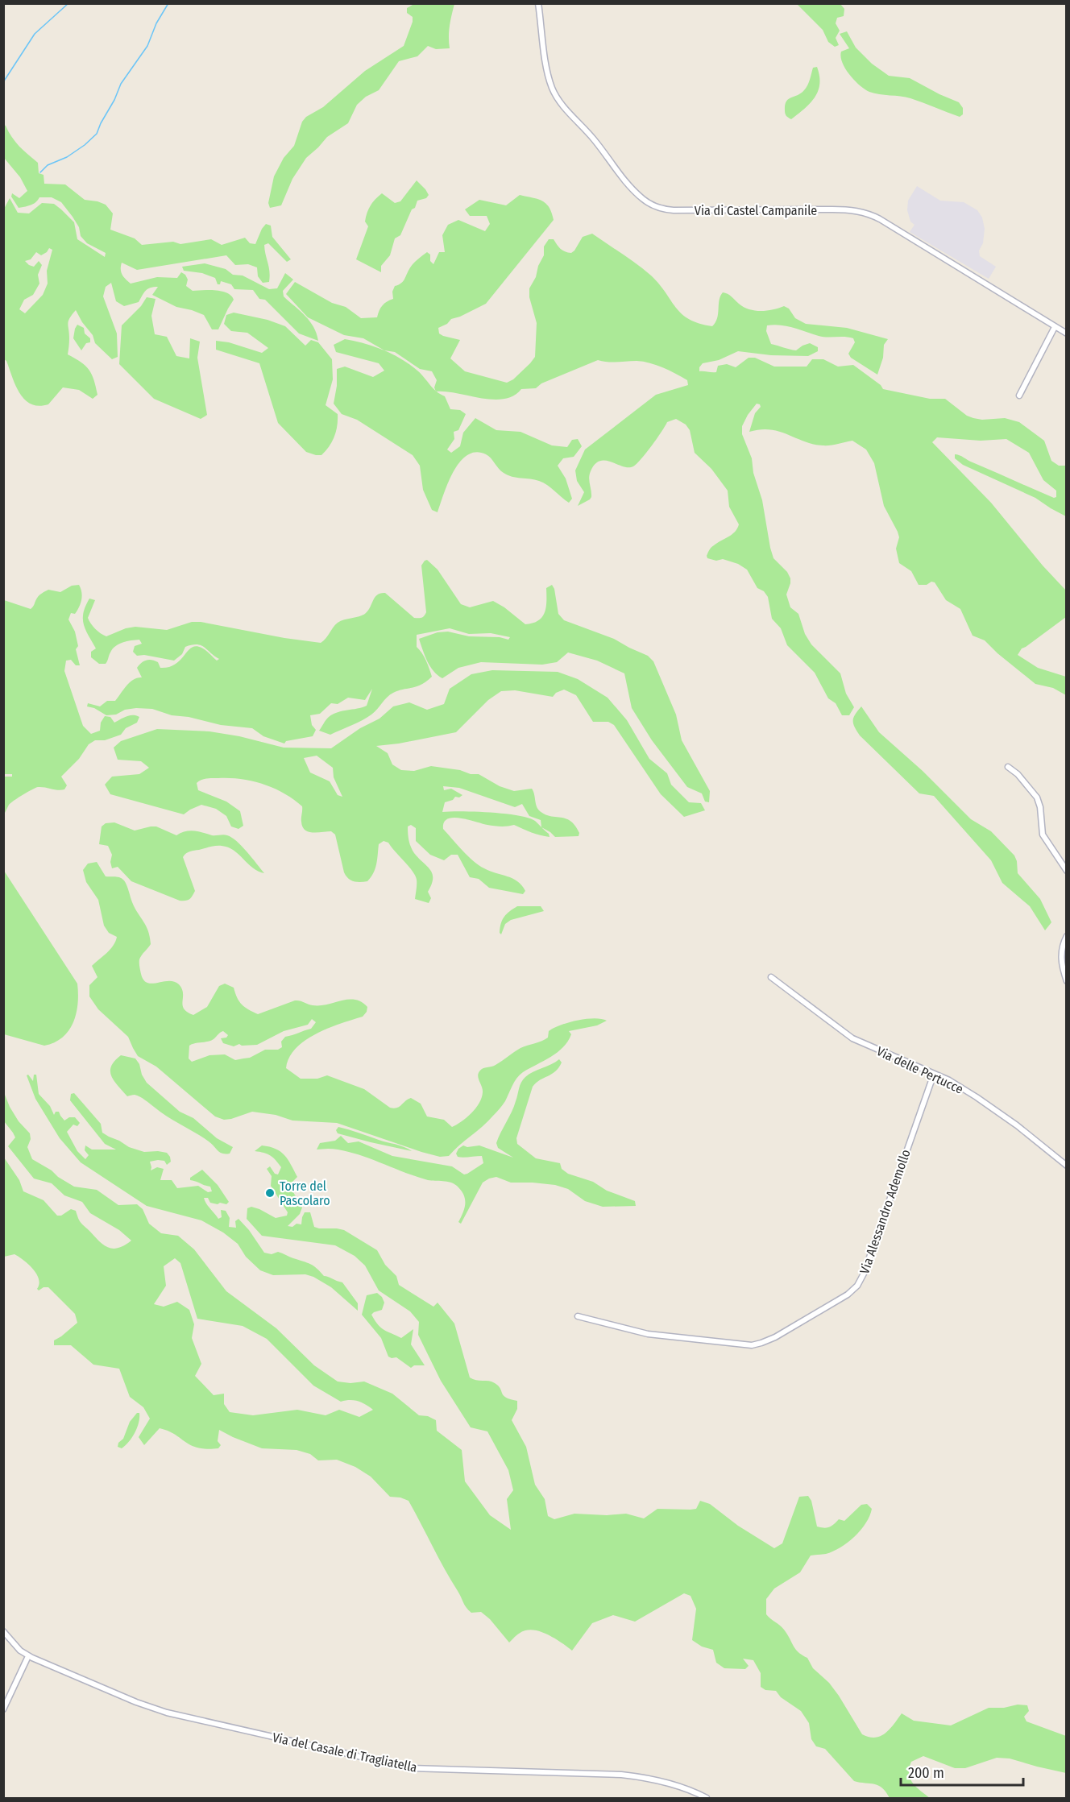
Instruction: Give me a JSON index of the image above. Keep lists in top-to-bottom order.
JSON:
{
  "streets": {
    "street": [
      "Via di Castel Campanile",
      "Via delle Pertucce",
      "Via Alessandro Ademollo",
      "Via del Casale di Tragliatella"
    ]
  },
  "crossings": [
    ["Via delle Pertucce", "Via Alessandro Ademollo"]
  ],
  "places": ["Torre del Pascolaro"],
  "scale_bar": "200 m"
}
